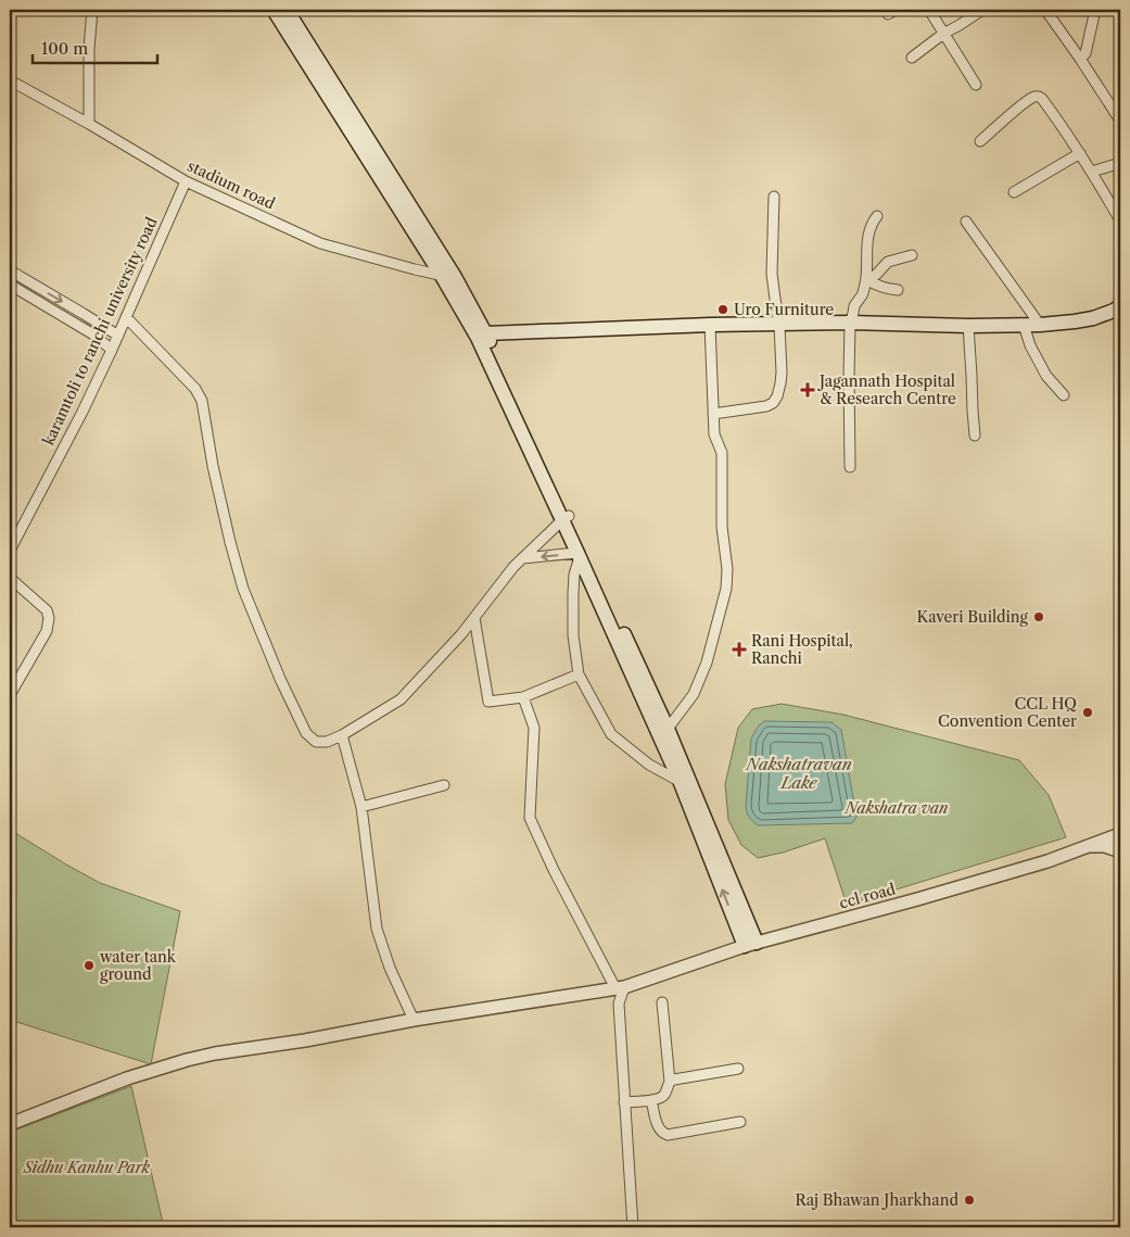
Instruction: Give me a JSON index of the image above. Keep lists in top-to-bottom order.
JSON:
{
  "streets": {
    "street": ["stadium road", "karamtoli to ranchi university road", "ccl road"]
  },
  "crossings": [
    ["stadium road", "karamtoli to ranchi university road"]
  ],
  "water": ["Nakshatravan Lake"],
  "parks": ["Nakshatra van", "Sidhu Kanhu Park"],
  "places": {
    "other": [
      "Uro Furniture",
      "Kaveri Building",
      "CCL HQ Convention Center",
      "water tank ground",
      "Raj Bhawan Jharkhand"
    ],
    "health": ["Jagannath Hospital & Research Centre", "Rani Hospital, Ranchi"]
  },
  "scale_bar": "100 m"
}
